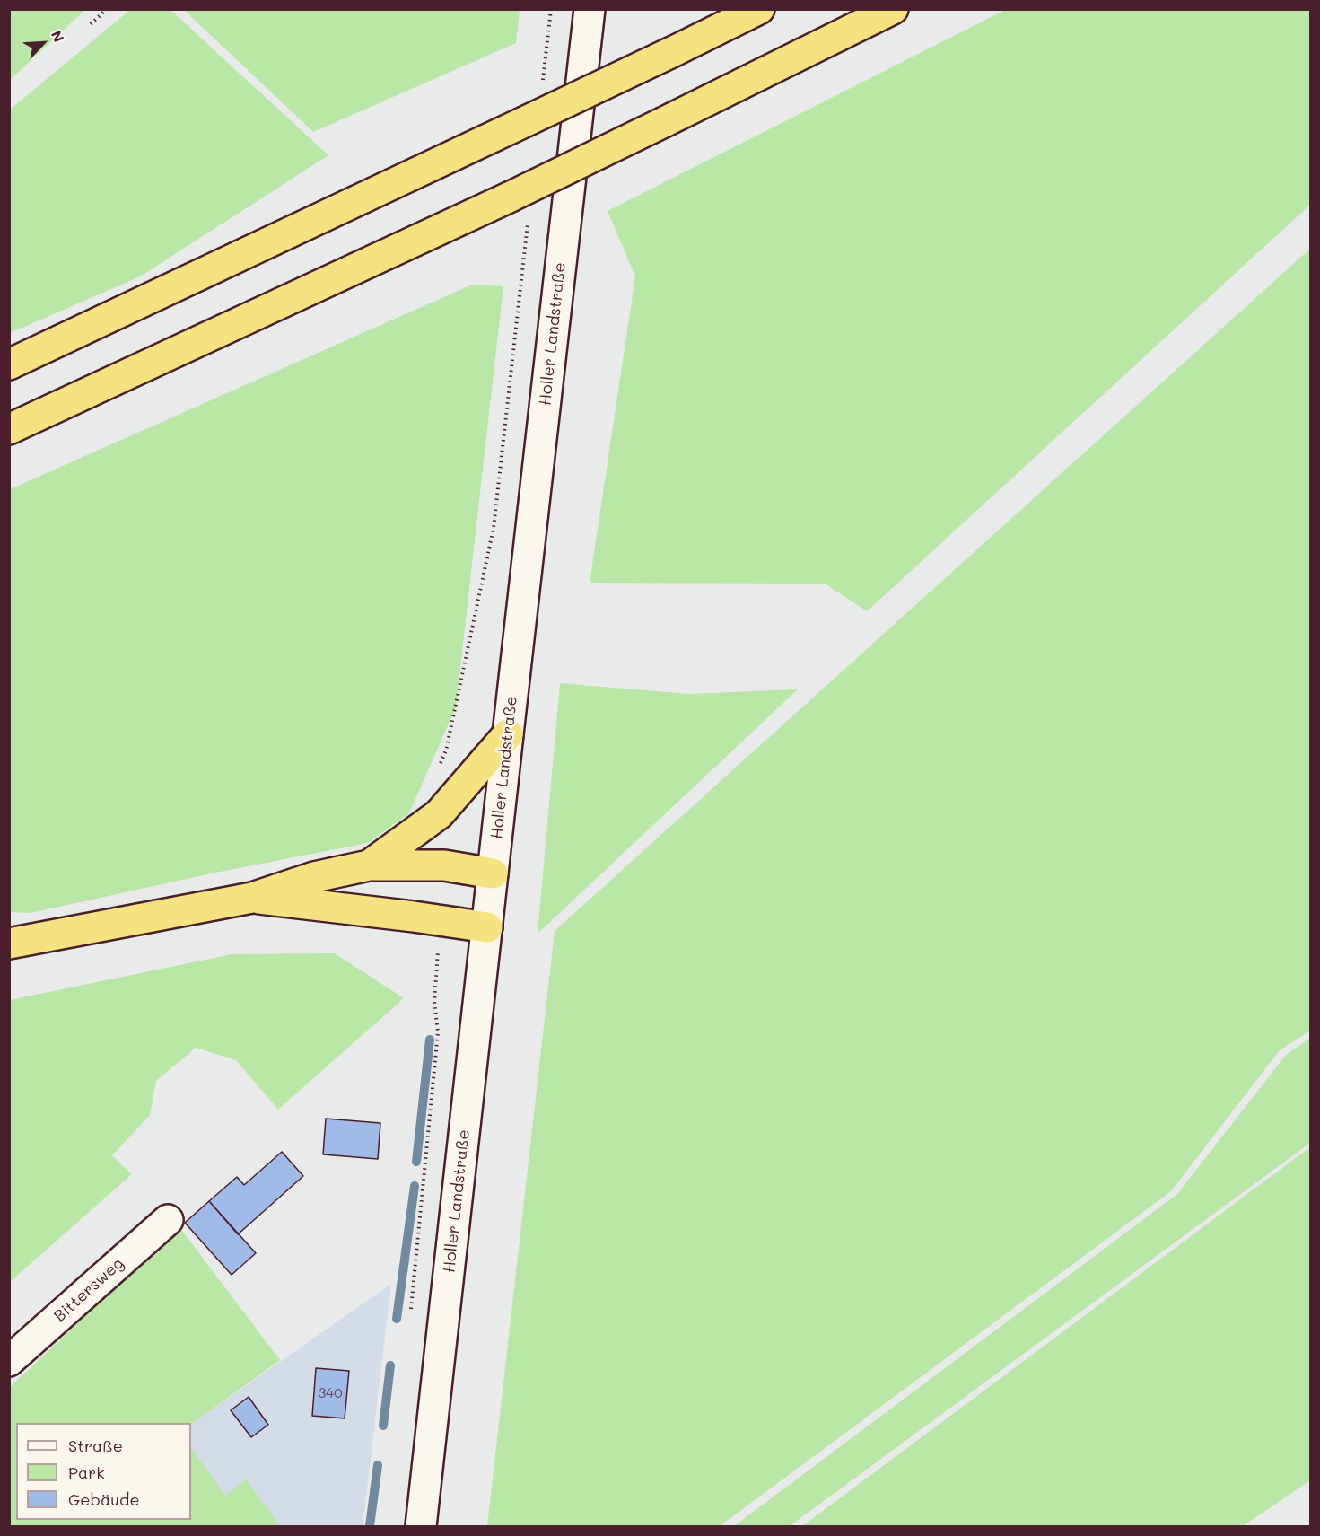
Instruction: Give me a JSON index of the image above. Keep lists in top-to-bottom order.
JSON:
{
  "streets": {
    "main road": ["Holler Landstraße", "Bittersweg"]
  },
  "house_numbers": ["340"],
  "legend": ["Straße", "Park", "Gebäude"],
  "north": "top right"
}
